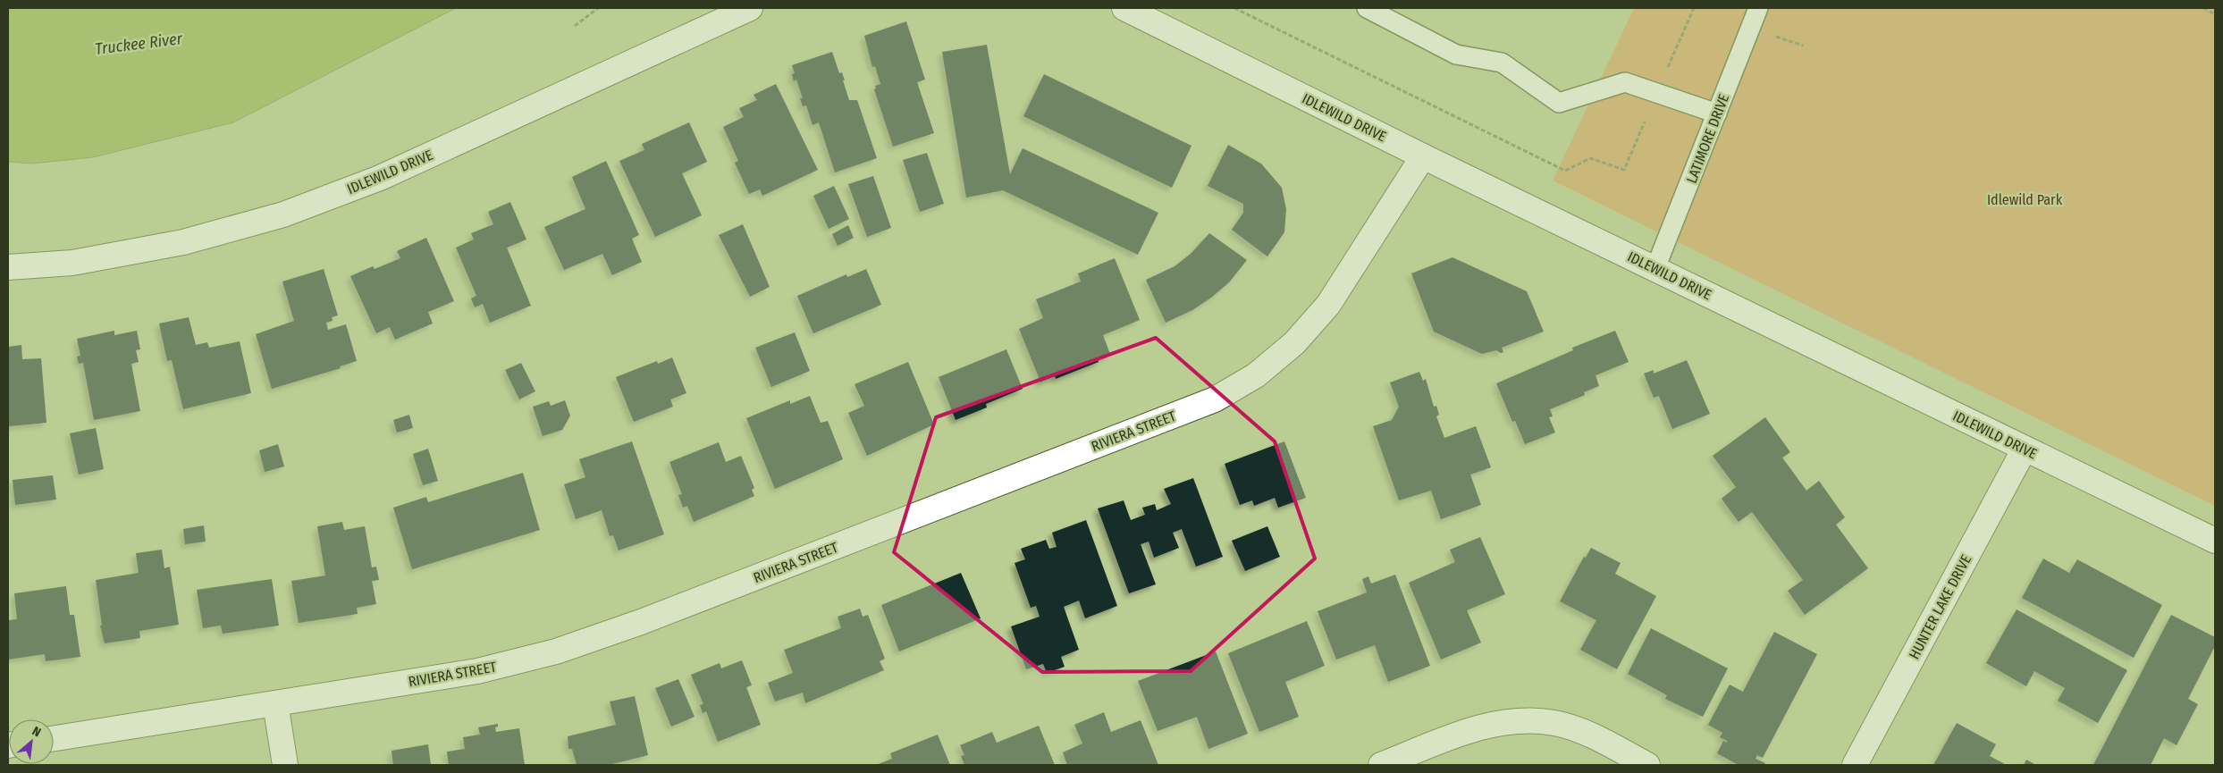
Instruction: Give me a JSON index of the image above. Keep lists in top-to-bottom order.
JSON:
{
  "streets": {
    "street": ["IDLEWILD DRIVE", "RIVIERA STREET", "HUNTER LAKE DRIVE"],
    "lane": ["LATIMORE DRIVE"]
  },
  "crossings": [
    ["IDLEWILD DRIVE", "LATIMORE DRIVE"],
    ["IDLEWILD DRIVE", "RIVIERA STREET"],
    ["IDLEWILD DRIVE", "HUNTER LAKE DRIVE"]
  ],
  "water": ["Truckee River"],
  "parks": ["Idlewild Park"],
  "north": "top right"
}
